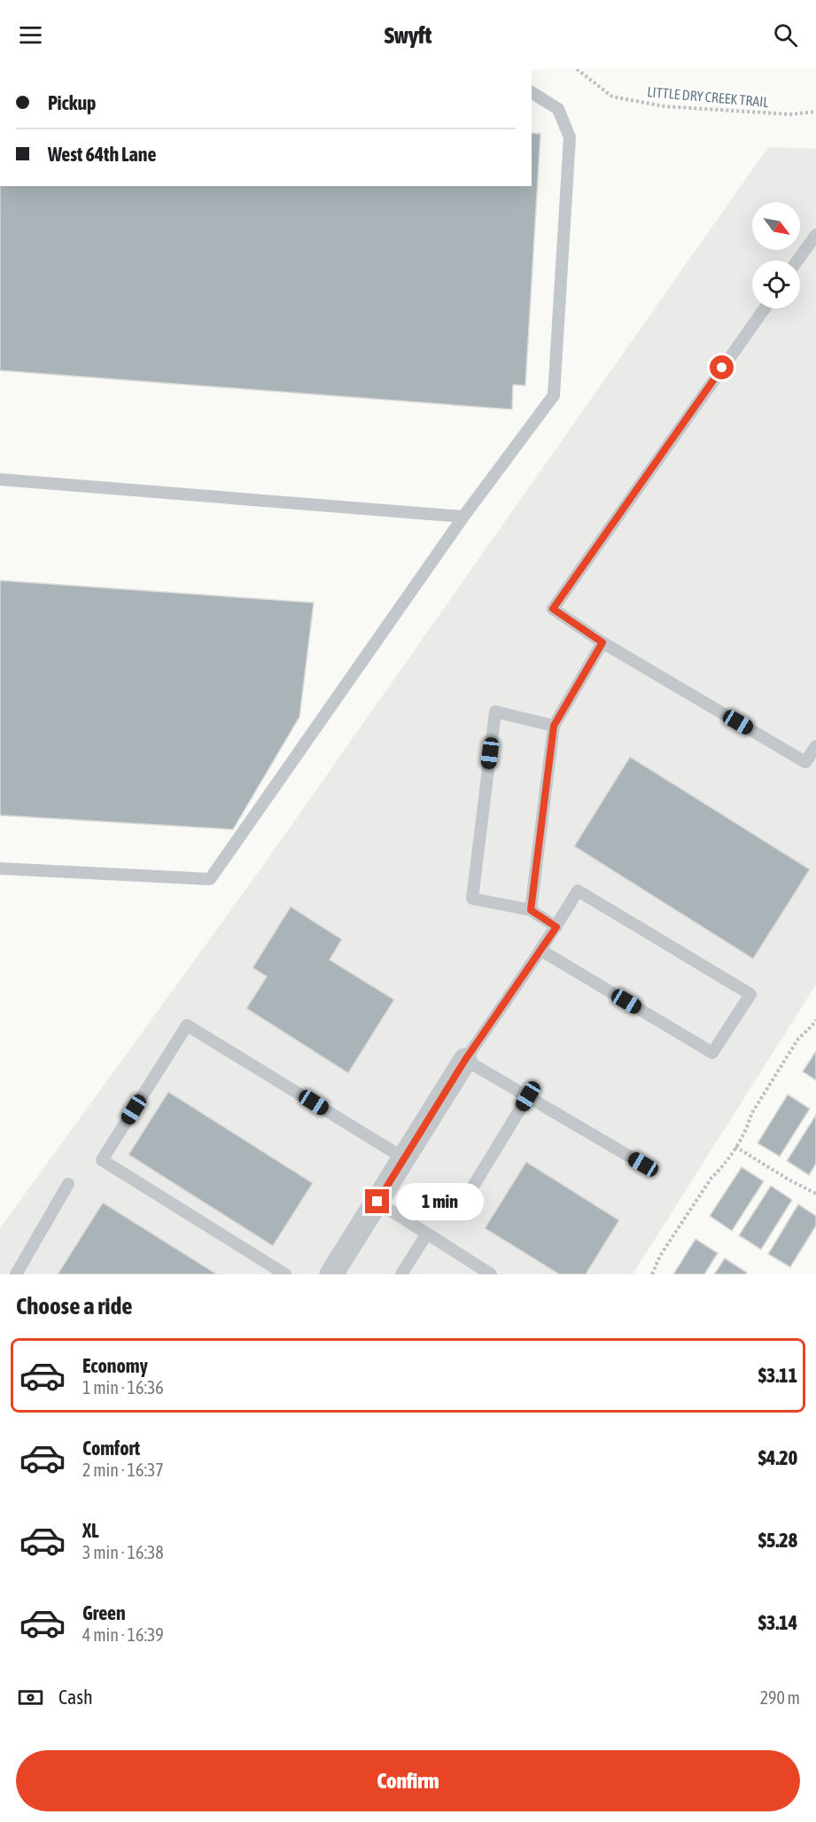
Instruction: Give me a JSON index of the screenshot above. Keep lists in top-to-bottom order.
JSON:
{
  "streets": {
    "path": ["LITTLE DRY CREEK TRAIL"]
  },
  "north": "bottom right",
  "page": {
    "header": "Swyft",
    "banner": ["Pickup", "West 64th Lane"],
    "bubble": "1 min",
    "heading": "Choose a ride",
    "list": [
      {
        "name": "Economy",
        "note": "1 min · 16:36",
        "value": "$3.11"
      },
      {
        "name": "Comfort",
        "note": "2 min · 16:37",
        "value": "$4.20"
      },
      {
        "name": "XL",
        "note": "3 min · 16:38",
        "value": "$5.28"
      },
      {
        "name": "Green",
        "note": "4 min · 16:39",
        "value": "$3.14"
      }
    ],
    "pay": ["Cash", "290 m"],
    "buttons": "Confirm"
  }
}
